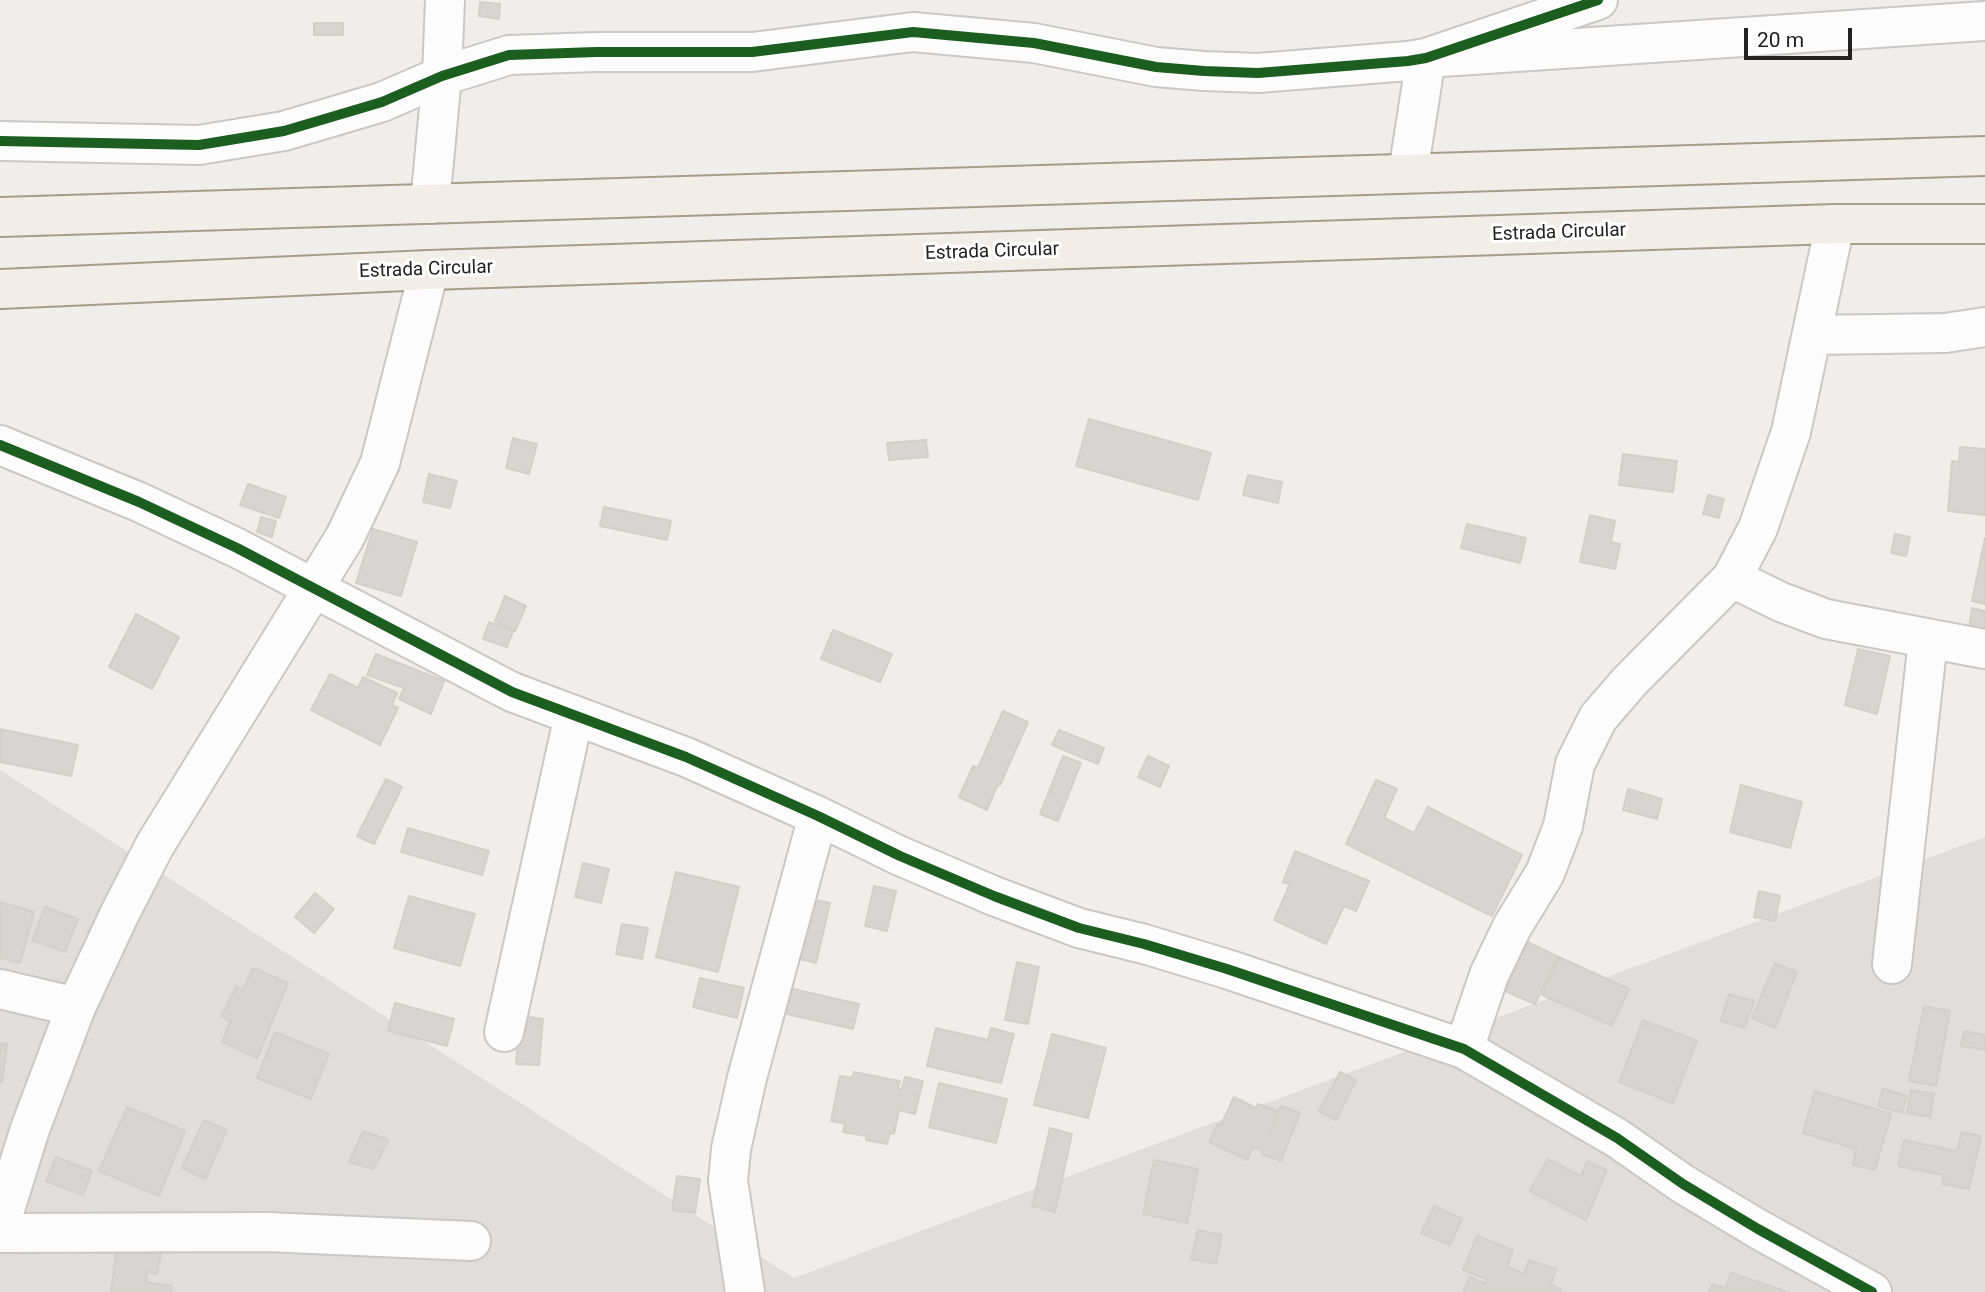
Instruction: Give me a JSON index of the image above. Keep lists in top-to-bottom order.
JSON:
{
  "streets": {
    "main road": ["Estrada Circular"]
  },
  "scale_bar": "20 m"
}
